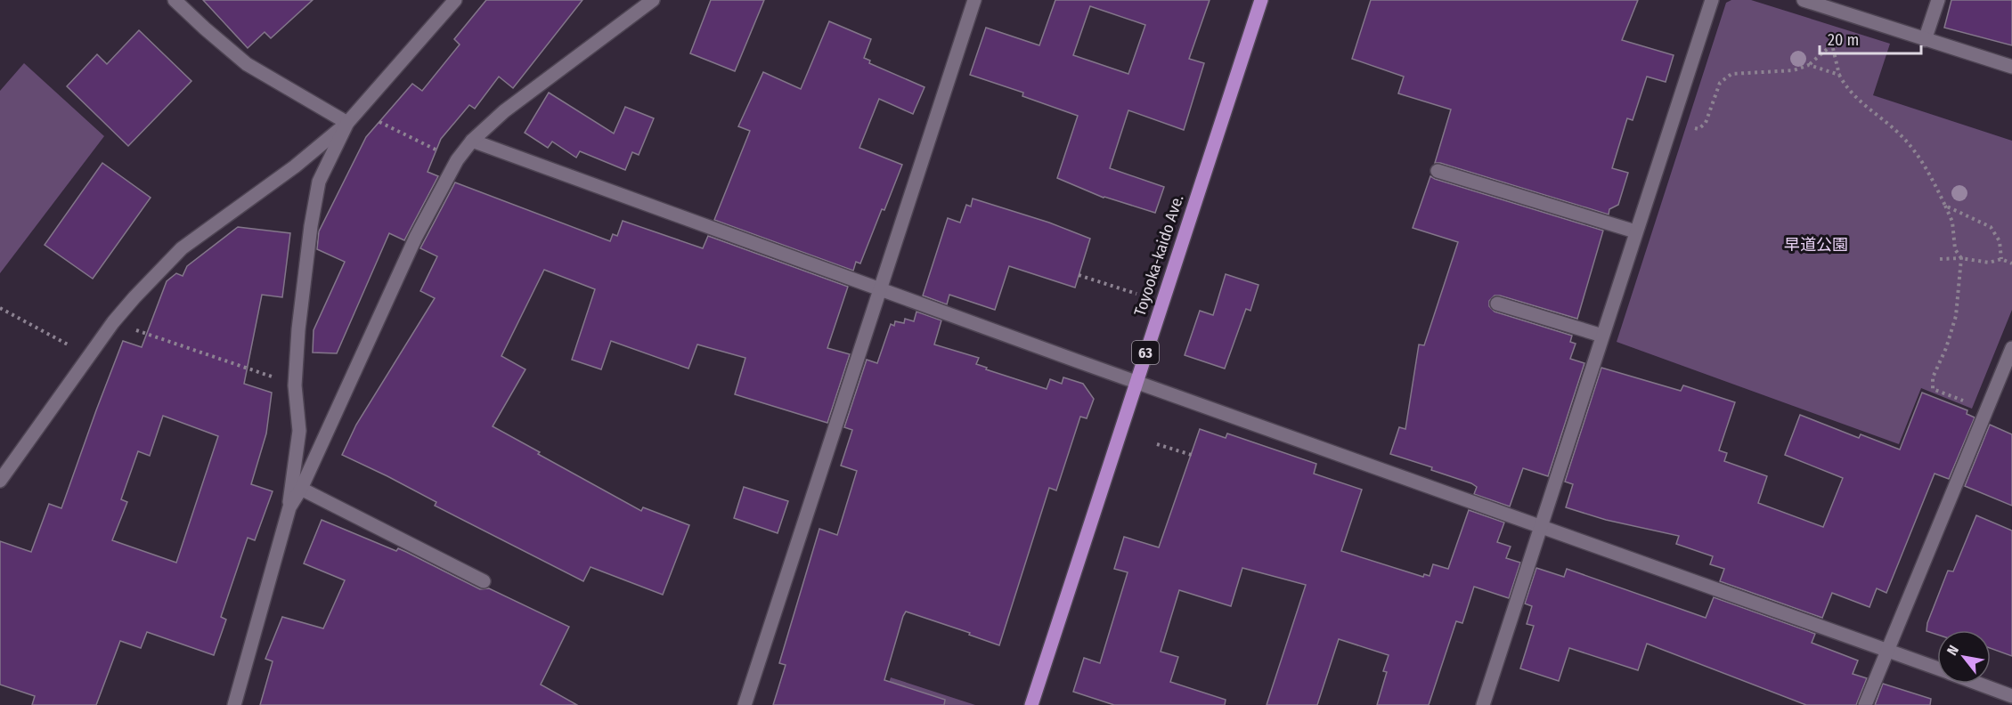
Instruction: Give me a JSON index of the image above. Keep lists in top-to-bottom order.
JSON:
{
  "streets": {
    "main road": ["Toyooka-kaido Ave.", "63"]
  },
  "parks": ["早道公園"],
  "scale_bar": "20 m",
  "north": "top left"
}
